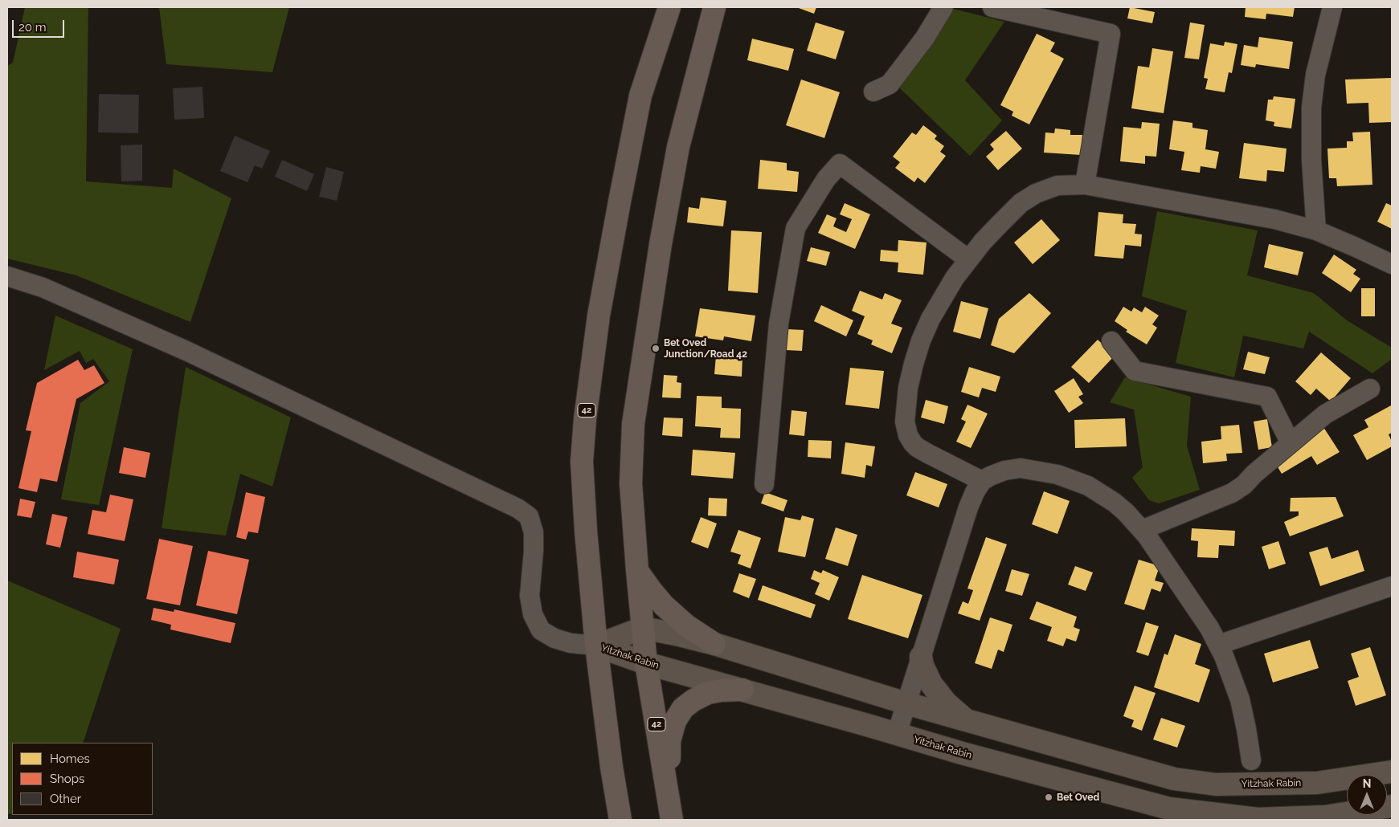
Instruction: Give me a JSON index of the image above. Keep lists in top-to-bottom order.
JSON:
{
  "streets": {
    "highway": ["42"],
    "main road": ["Yitzhak Rabin"]
  },
  "crossings": [
    ["42", "Yitzhak Rabin"]
  ],
  "places": ["Bet Oved Junction/Road 42", "Bet Oved"],
  "legend": ["Homes", "Shops", "Other"],
  "scale_bar": "20 m",
  "north": "top"
}
